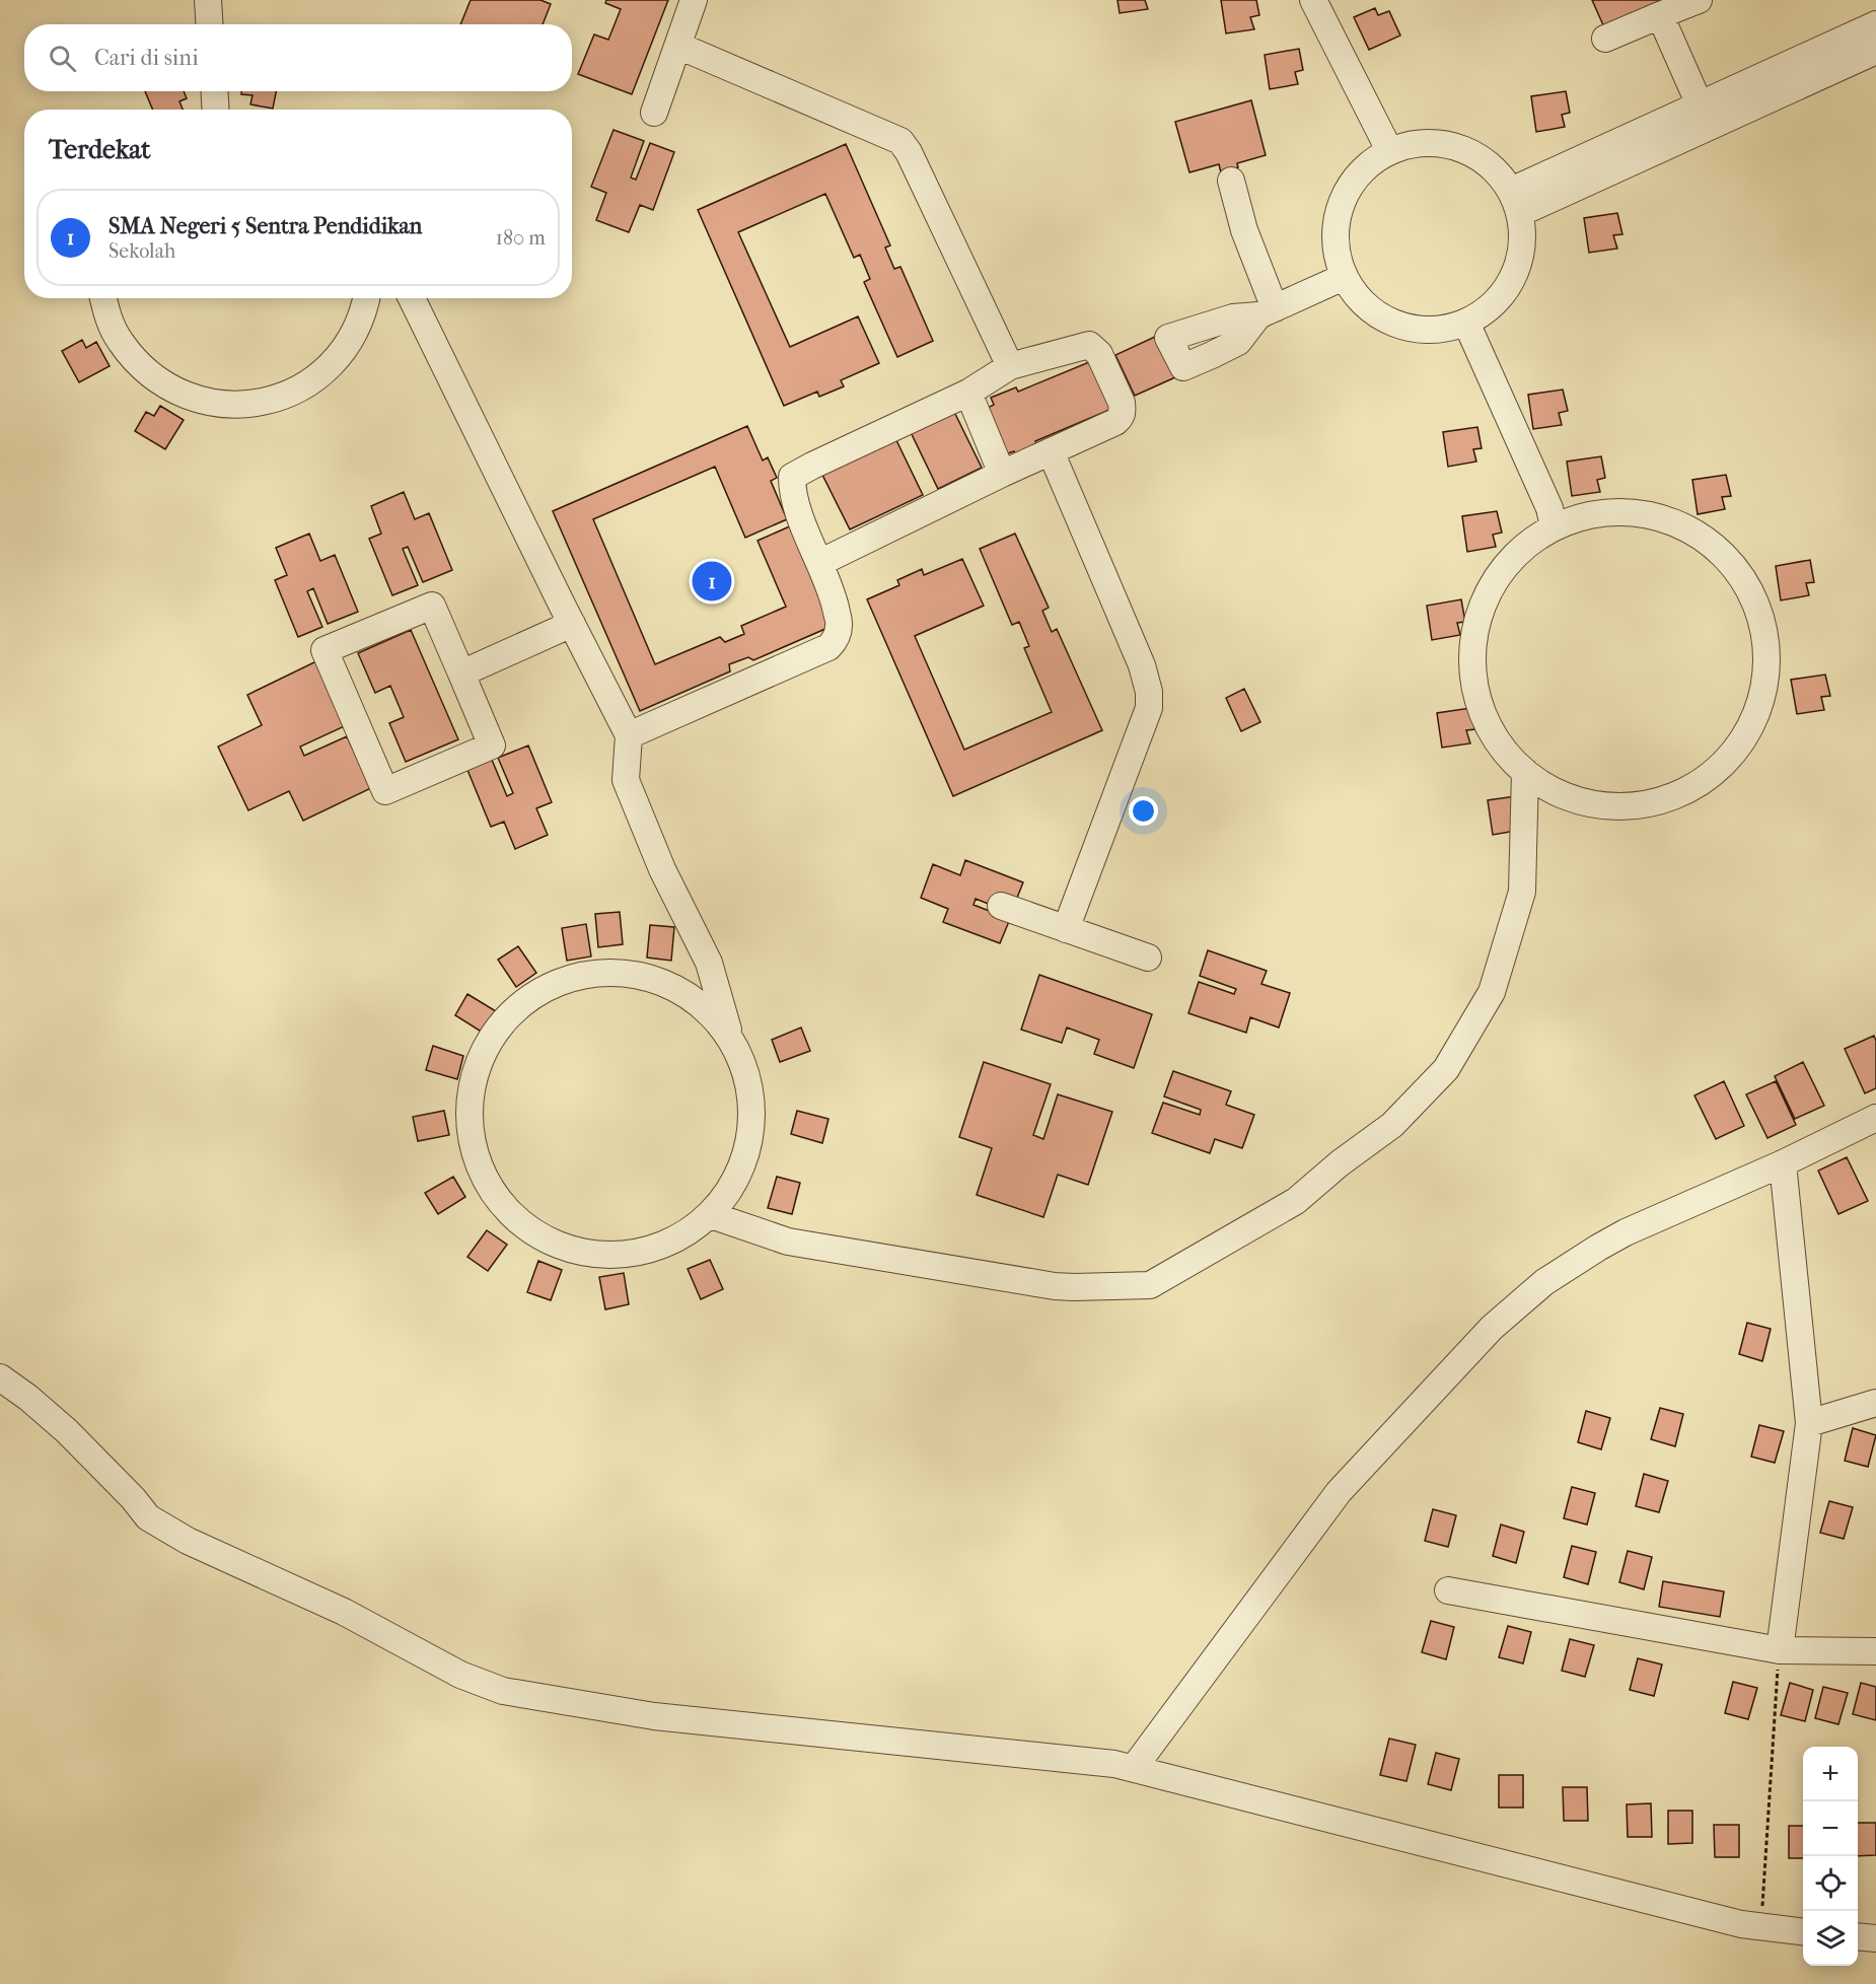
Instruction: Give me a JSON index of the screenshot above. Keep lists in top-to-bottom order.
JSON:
{
  "page": {
    "search": "Cari di sini",
    "heading": "Terdekat",
    "list": [
      {
        "mark": "1",
        "name": "SMA Negeri 5 Sentra Pendidikan",
        "note": "Sekolah",
        "value": "180 m"
      }
    ],
    "pins": "1",
    "map_buttons": ["+", "−"]
  }
}
